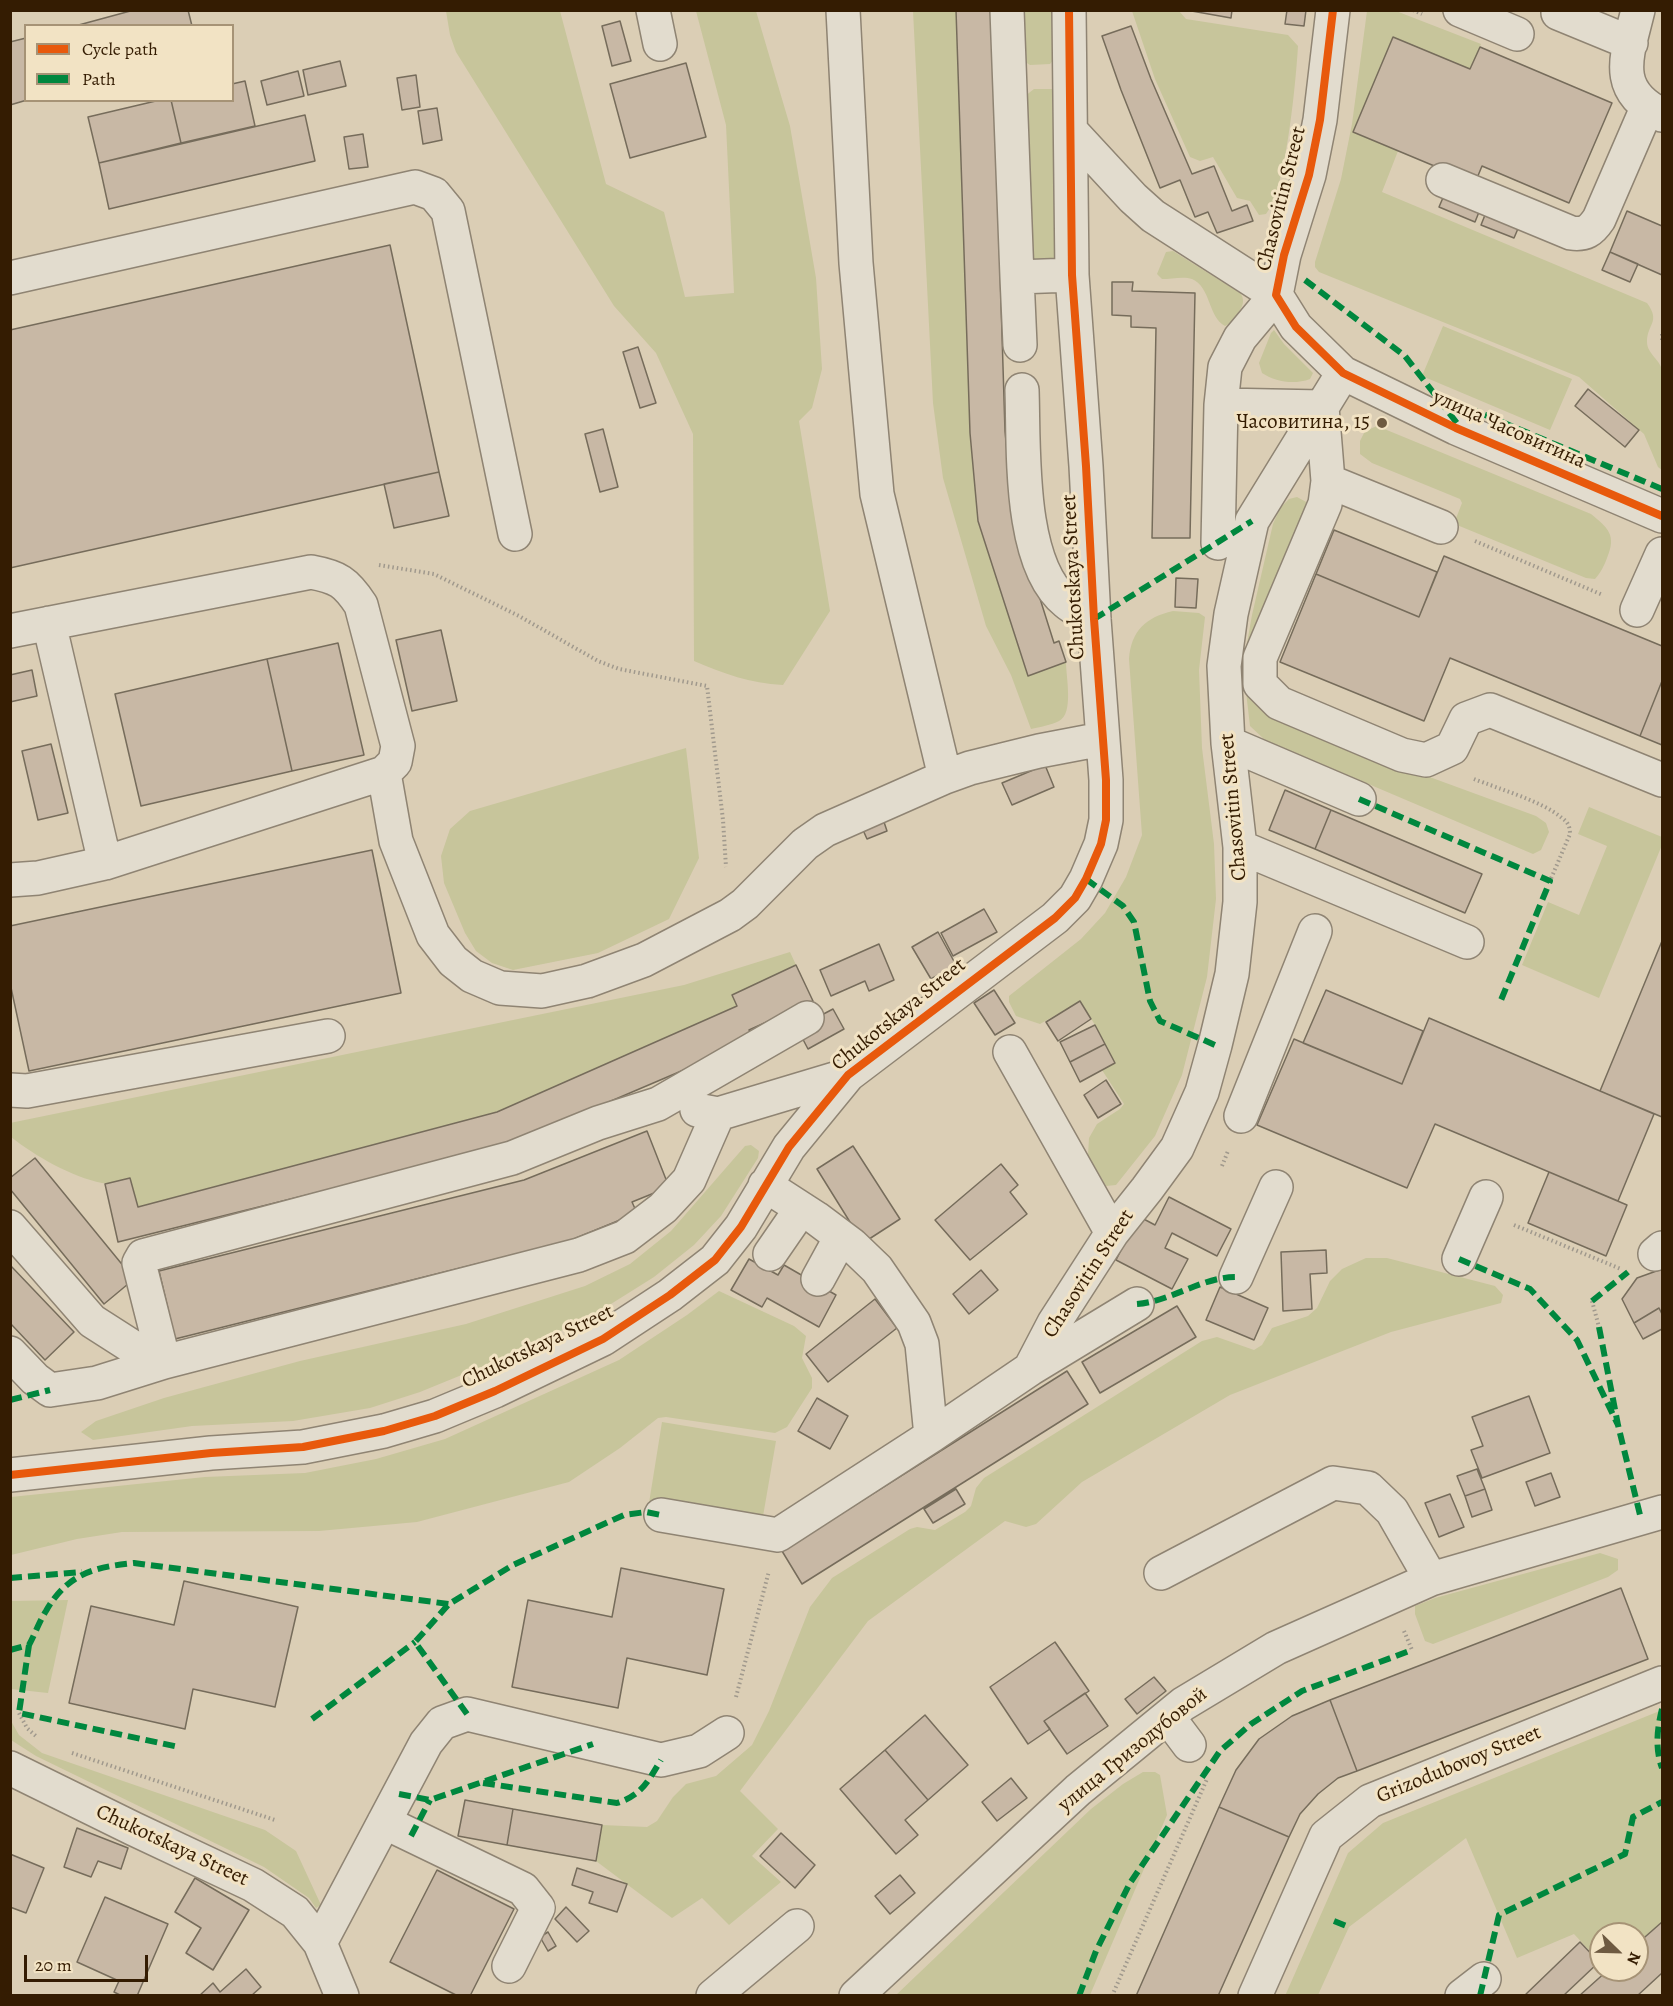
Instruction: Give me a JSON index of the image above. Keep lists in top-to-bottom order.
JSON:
{
  "streets": {
    "street": [
      "Chasovitin Street",
      "улица Часовитина",
      "Chukotskaya Street",
      "улица Гризодубовой",
      "Grizodubovoy Street"
    ]
  },
  "crossings": [
    ["Chasovitin Street", "улица Часовитина"]
  ],
  "places": ["Часовитина, 15"],
  "legend": ["Cycle path", "Path"],
  "scale_bar": "20 m",
  "north": "bottom right"
}
